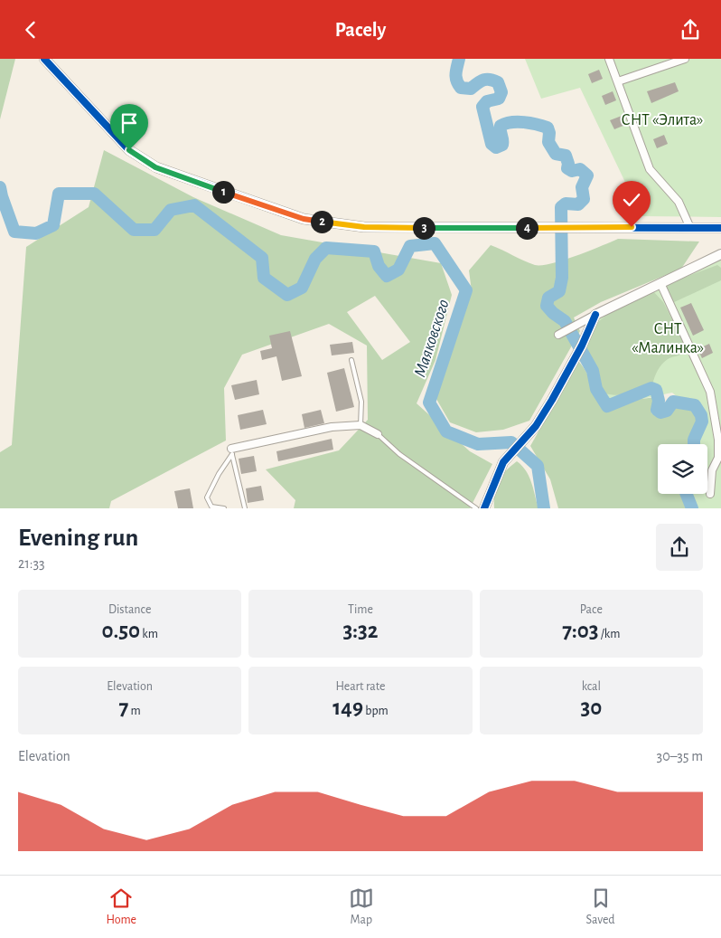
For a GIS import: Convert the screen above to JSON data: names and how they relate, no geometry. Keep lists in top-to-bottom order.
{
  "water": ["Маяковского"],
  "parks": ["СНТ «Элита»", "СНТ «Малинка»"],
  "page": {
    "header": "Pacely",
    "pins": [
      "1",
      "2",
      "3",
      "4"
    ],
    "heading": ["Evening run", "21:33"],
    "stats": [
      ["Distance", "0.50 km"],
      ["Time", "3:32"],
      ["Pace", "7:03 /km"],
      ["Elevation", "7 m"],
      ["Heart rate", "149 bpm"],
      ["kcal", "30"]
    ],
    "chart": ["Elevation", "30–35 m"],
    "tabs": ["Home", "Map", "Saved"]
  }
}
